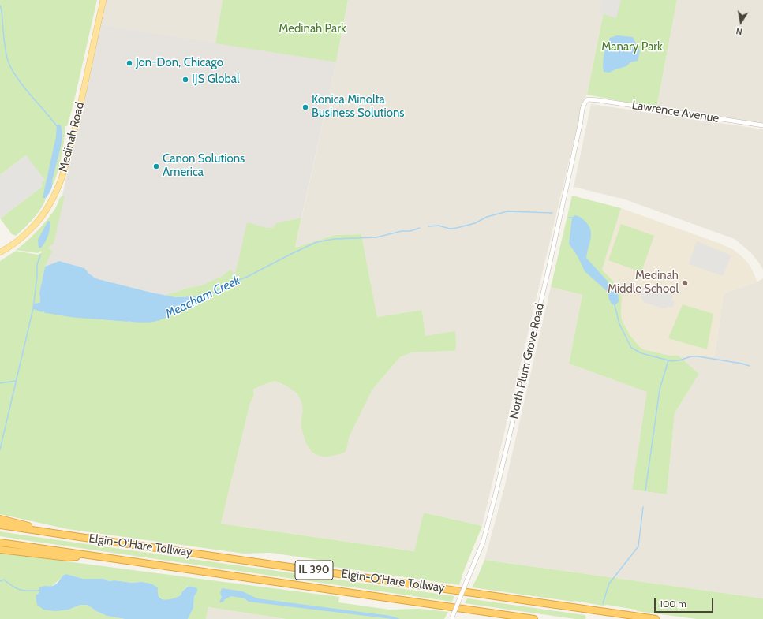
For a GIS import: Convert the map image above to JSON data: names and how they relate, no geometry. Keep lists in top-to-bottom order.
{
  "streets": {
    "highway": ["Elgin-O'Hare Tollway", "IL 390"],
    "main road": ["Medinah Road"],
    "street": ["Lawrence Avenue", "North Plum Grove Road"]
  },
  "crossings": [
    ["Lawrence Avenue", "North Plum Grove Road"]
  ],
  "water": ["Meacham Creek"],
  "parks": ["Medinah Park", "Manary Park"],
  "places": [
    "Jon-Don, Chicago",
    "IJS Global",
    "Konica Minolta Business Solutions",
    "Canon Solutions America",
    "Medinah Middle School"
  ],
  "scale_bar": "100 m",
  "north": "bottom"
}
